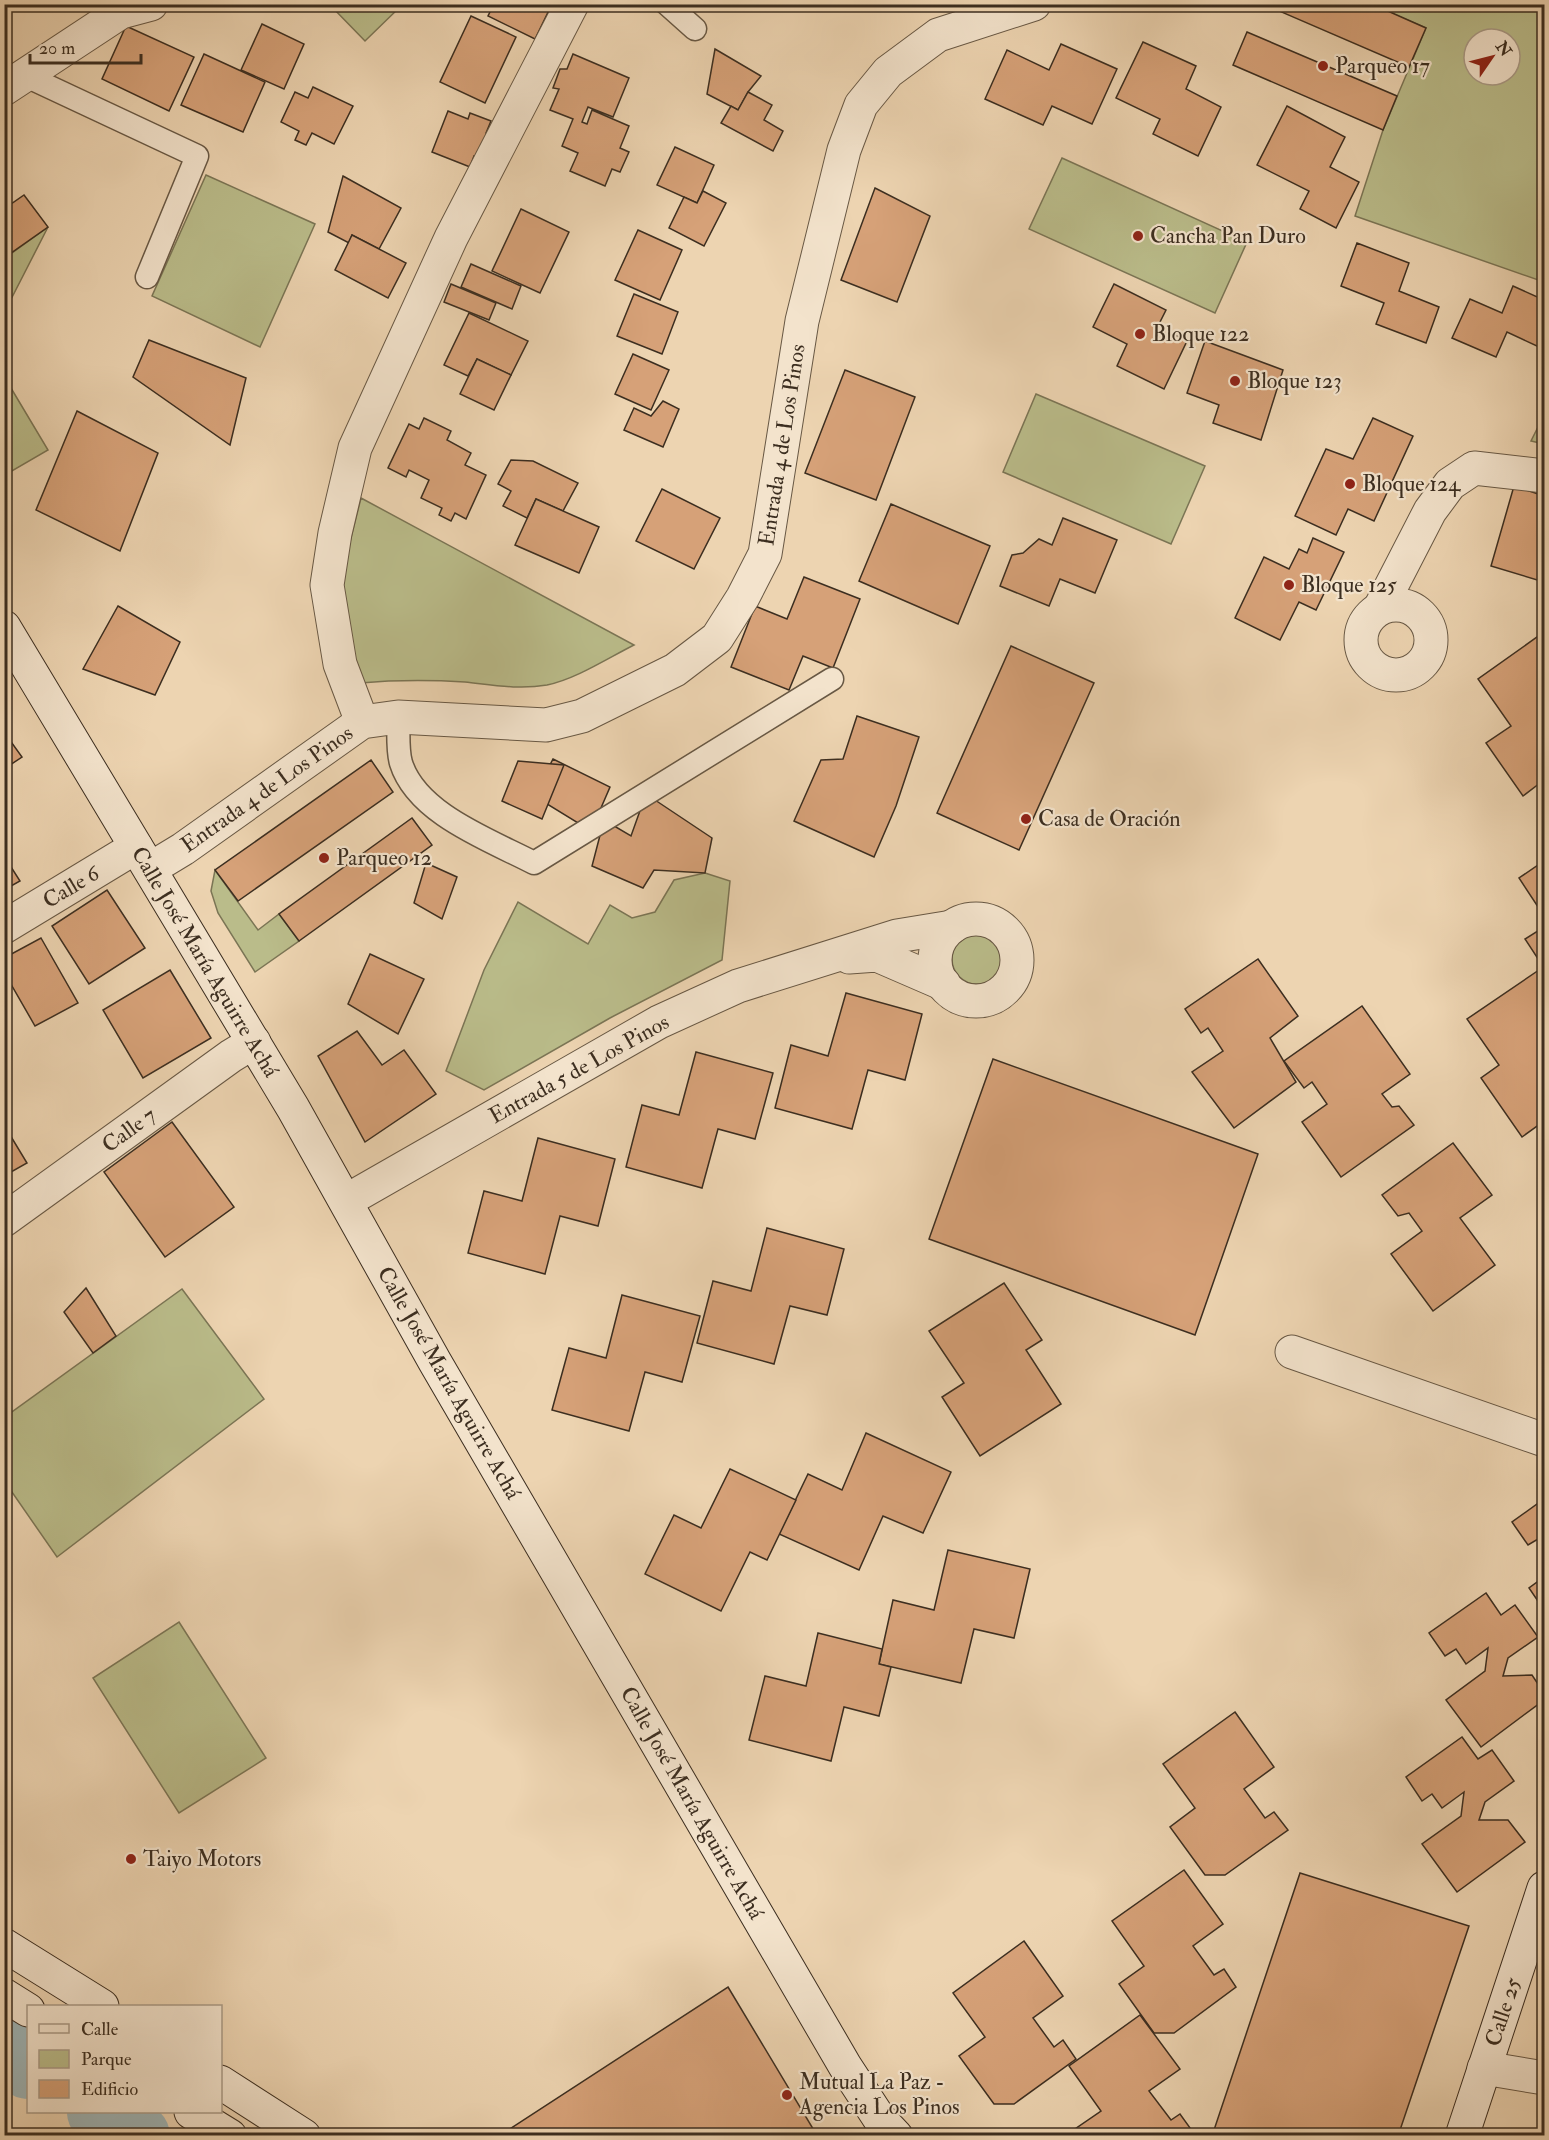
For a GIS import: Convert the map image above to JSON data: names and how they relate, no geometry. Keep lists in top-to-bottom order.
{
  "streets": {
    "street": [
      "Entrada 4 de Los Pinos",
      "Calle 6",
      "Calle José María Aguirre Achá",
      "Entrada 5 de Los Pinos",
      "Calle 7",
      "Calle 25"
    ]
  },
  "crossings": [
    ["Entrada 4 de Los Pinos", "Calle 6"],
    ["Entrada 4 de Los Pinos", "Calle José María Aguirre Achá"],
    ["Calle 6", "Calle José María Aguirre Achá"],
    ["Calle José María Aguirre Achá", "Entrada 5 de Los Pinos"],
    ["Calle José María Aguirre Achá", "Calle 7"]
  ],
  "places": [
    "Parqueo 17",
    "Cancha Pan Duro",
    "Bloque 122",
    "Bloque 123",
    "Bloque 124",
    "Bloque 125",
    "Casa de Oración",
    "Parqueo 12",
    "Taiyo Motors",
    "Mutual La Paz - Agencia Los Pinos"
  ],
  "legend": ["Calle", "Parque", "Edificio"],
  "scale_bar": "20 m",
  "north": "top right"
}
